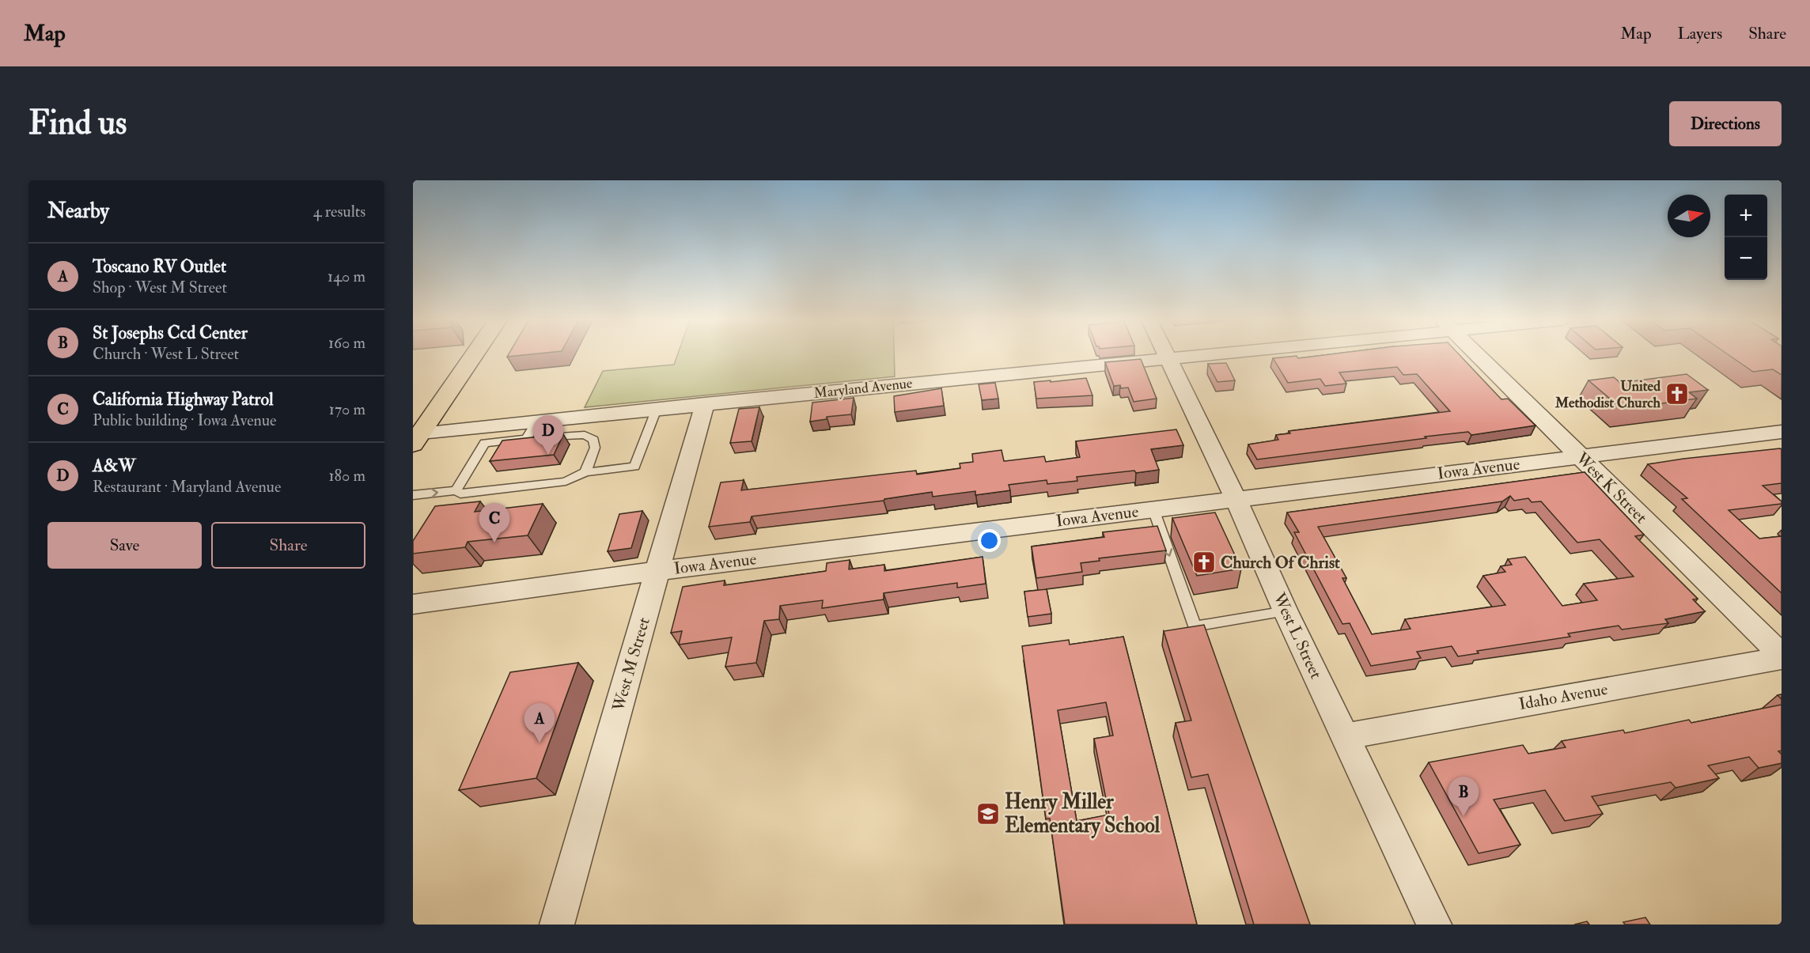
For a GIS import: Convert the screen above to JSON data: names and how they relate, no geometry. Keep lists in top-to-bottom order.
{
  "streets": {
    "street": [
      "Maryland Avenue",
      "Iowa Avenue",
      "West K Street",
      "West L Street",
      "West M Street",
      "Idaho Avenue"
    ]
  },
  "crossings": [
    ["Maryland Avenue", "West L Street"],
    ["Maryland Avenue", "West M Street"],
    ["Iowa Avenue", "West K Street"],
    ["Iowa Avenue", "West L Street"],
    ["Iowa Avenue", "West M Street"],
    ["West K Street", "Idaho Avenue"],
    ["West L Street", "Idaho Avenue"]
  ],
  "places": {
    "church": ["United Methodist Church", "Church Of Christ"],
    "school or university": ["Henry Miller Elementary School"]
  },
  "north": "right",
  "page": {
    "header": "Map",
    "nav": ["Map", "Layers", "Share"],
    "buttons": [
      "Directions",
      ["Save", "Share"]
    ],
    "title": "Find us",
    "heading": ["Nearby", "4 results"],
    "map_buttons": ["+", "−"],
    "list": [
      {
        "mark": "A",
        "name": "Toscano RV Outlet",
        "note": "Shop · West M Street",
        "value": "140 m"
      },
      {
        "mark": "B",
        "name": "St Josephs Ccd Center",
        "note": "Church · West L Street",
        "value": "160 m"
      },
      {
        "mark": "C",
        "name": "California Highway Patrol",
        "note": "Public building · Iowa Avenue",
        "value": "170 m"
      },
      {
        "mark": "D",
        "name": "A&W",
        "note": "Restaurant · Maryland Avenue",
        "value": "180 m"
      }
    ],
    "pins": [
      "D",
      "C",
      "A",
      "B"
    ]
  }
}
